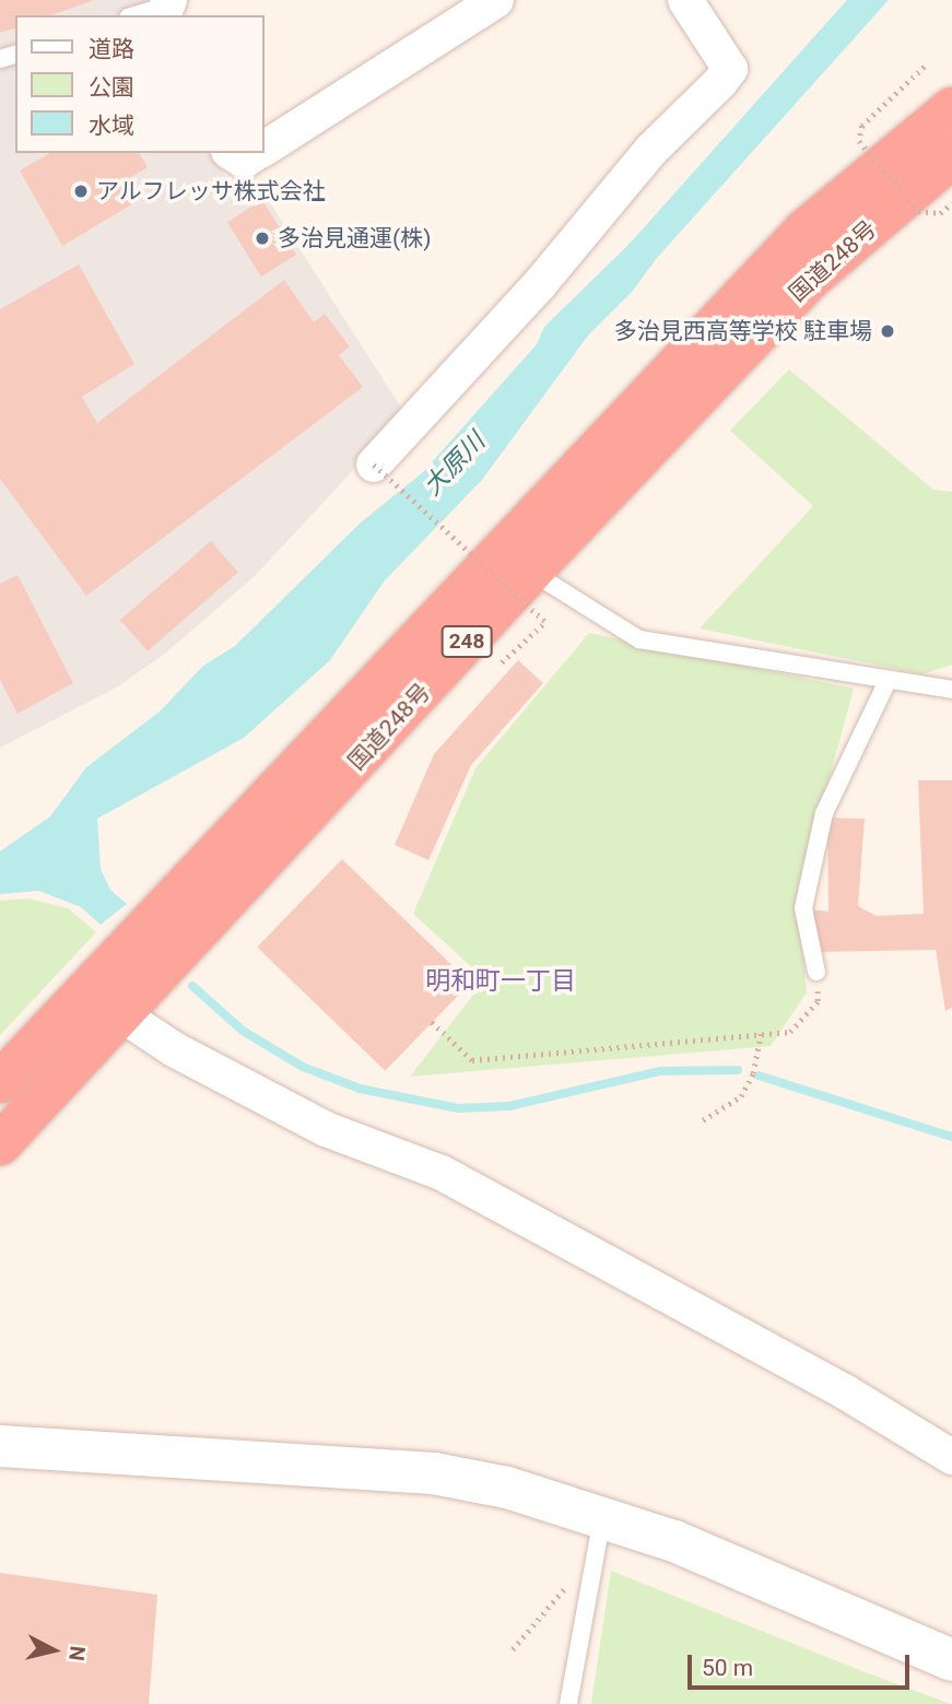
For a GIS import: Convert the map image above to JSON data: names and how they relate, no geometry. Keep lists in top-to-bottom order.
{
  "streets": {
    "highway": ["国道248号", "248"]
  },
  "districts": ["明和町一丁目"],
  "water": ["大原川"],
  "places": ["アルフレッサ株式会社", "多治見通運(株)", "多治見西高等学校 駐車場"],
  "legend": ["道路", "公園", "水域"],
  "scale_bar": "50 m",
  "north": "right"
}
